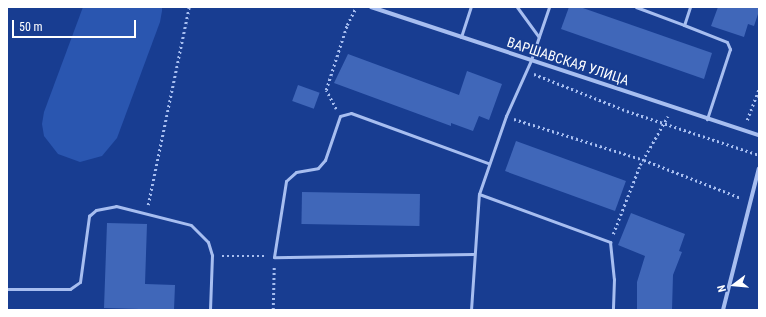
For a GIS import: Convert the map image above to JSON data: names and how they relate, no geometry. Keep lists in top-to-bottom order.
{
  "streets": {
    "street": ["ВАРШАВСКАЯ УЛИЦА"]
  },
  "scale_bar": "50 m",
  "north": "left"
}
